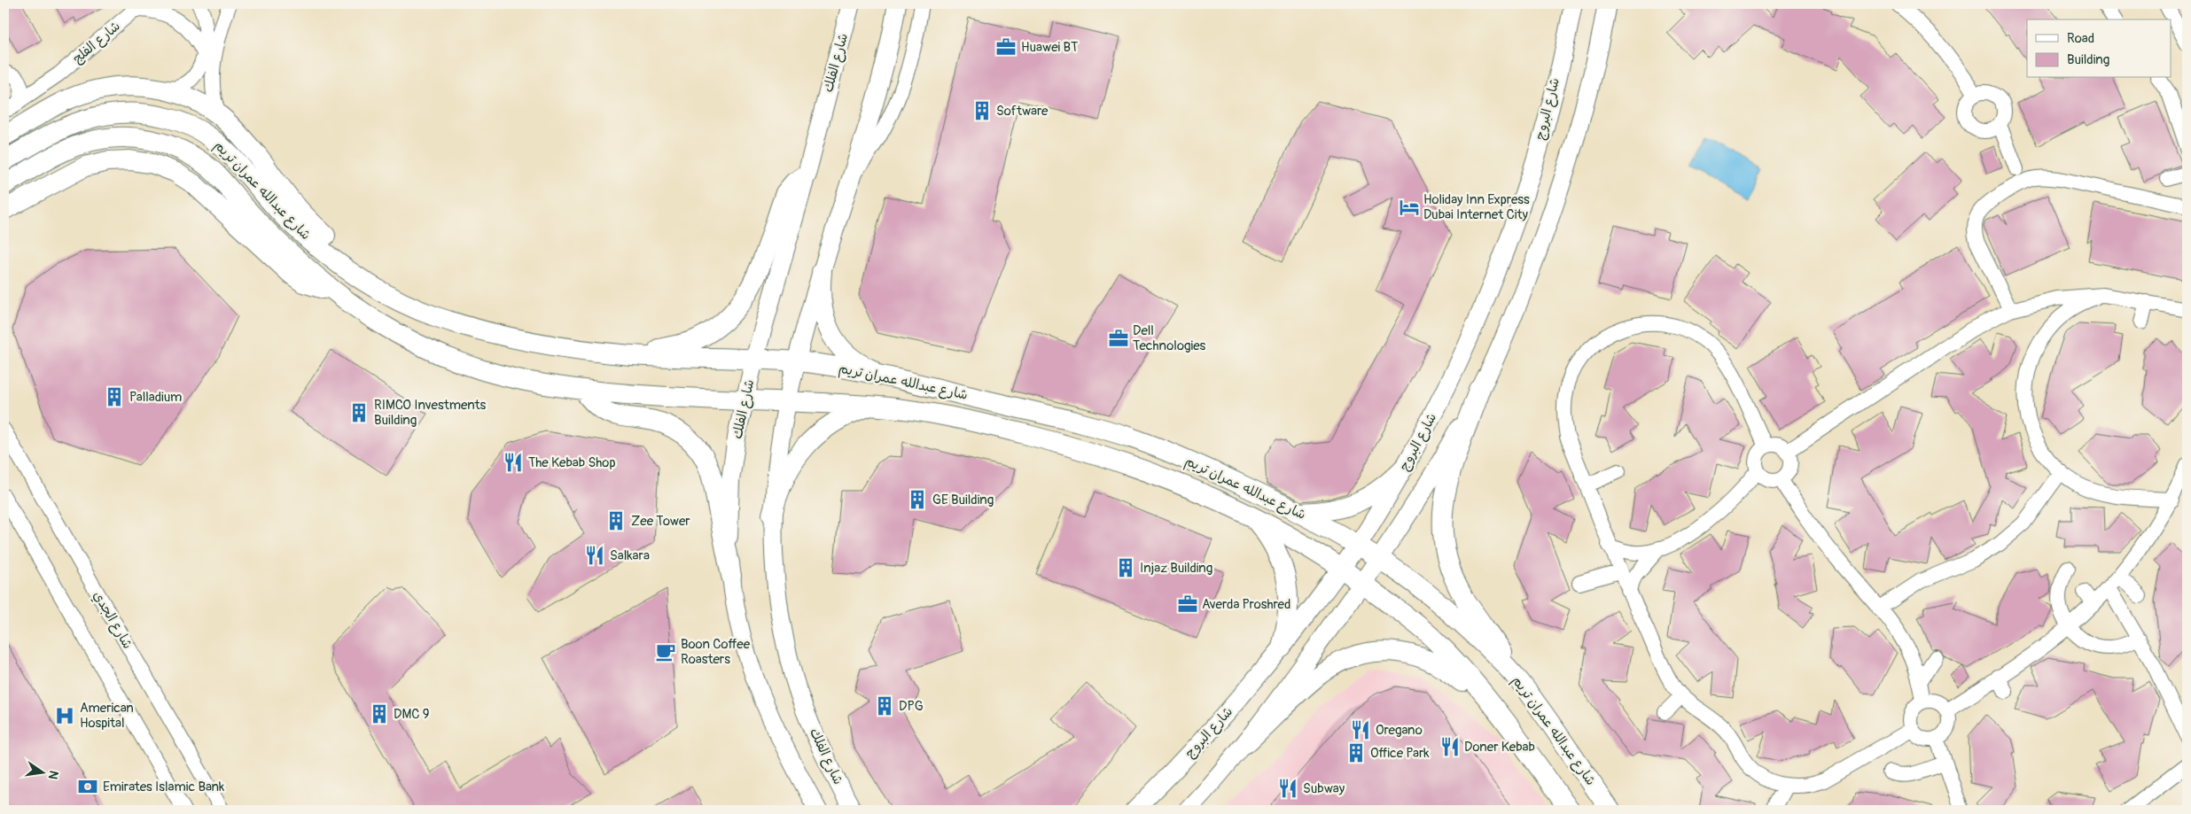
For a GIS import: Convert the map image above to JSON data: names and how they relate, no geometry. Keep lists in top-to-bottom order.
{
  "streets": {
    "main road": ["شارع عبدالله عمران تريم"],
    "street": [
      "شارع الفلج",
      "شارع الفلك",
      "شارع البروج",
      "شارع الجدي"
    ]
  },
  "crossings": [
    ["شارع الفلك", "شارع عبدالله عمران تريم"],
    ["شارع البروج", "شارع عبدالله عمران تريم"]
  ],
  "places": {
    "office": ["Huawei BT", "Dell Technologies", "Averda Proshred"],
    "building": [
      "Software",
      "Palladium",
      "RIMCO Investments Building",
      "GE Building",
      "Zee Tower",
      "Injaz Building",
      "DPG",
      "DMC 9",
      "Office Park"
    ],
    "hotel": ["Holiday Inn Express Dubai Internet City"],
    "restaurant": [
      "The Kebab Shop",
      "Salkara",
      "Oregano",
      "Doner Kebab",
      "Subway"
    ],
    "cafe": ["Boon Coffee Roasters"],
    "hospital": ["American Hospital"],
    "bank": ["Emirates Islamic Bank"]
  },
  "legend": ["Road", "Building"],
  "north": "right"
}
